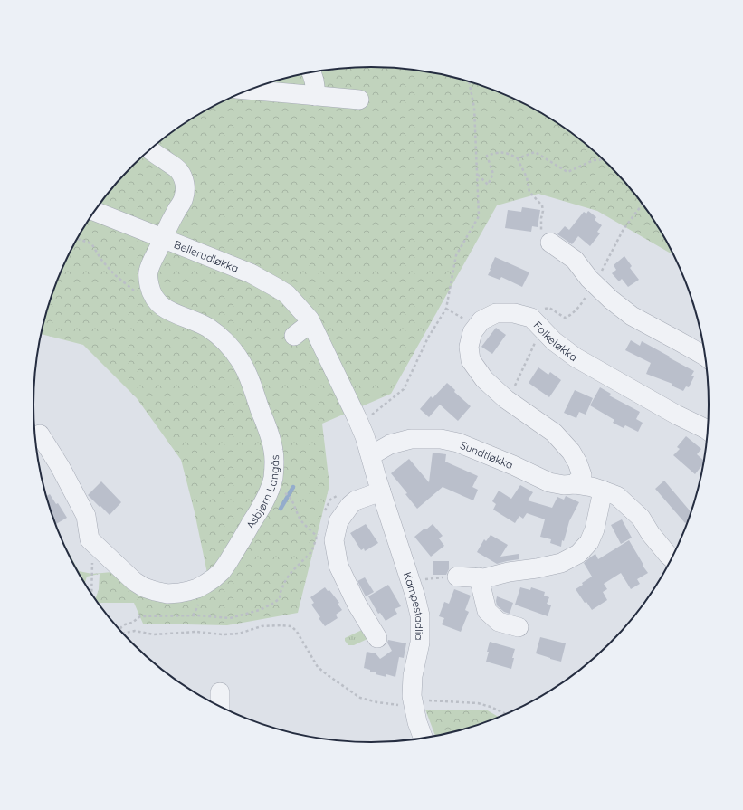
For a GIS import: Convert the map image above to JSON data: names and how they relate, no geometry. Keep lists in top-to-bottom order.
{
  "streets": {
    "street": [
      "Bellerudløkka",
      "Folkeløkka",
      "Sundtløkka",
      "Asbjørn Langås",
      "Kampestadlia"
    ]
  },
  "crossings": [
    ["Bellerudløkka", "Asbjørn Langås"],
    ["Bellerudløkka", "Kampestadlia"],
    ["Folkeløkka", "Sundtløkka"],
    ["Sundtløkka", "Kampestadlia"]
  ]
}
